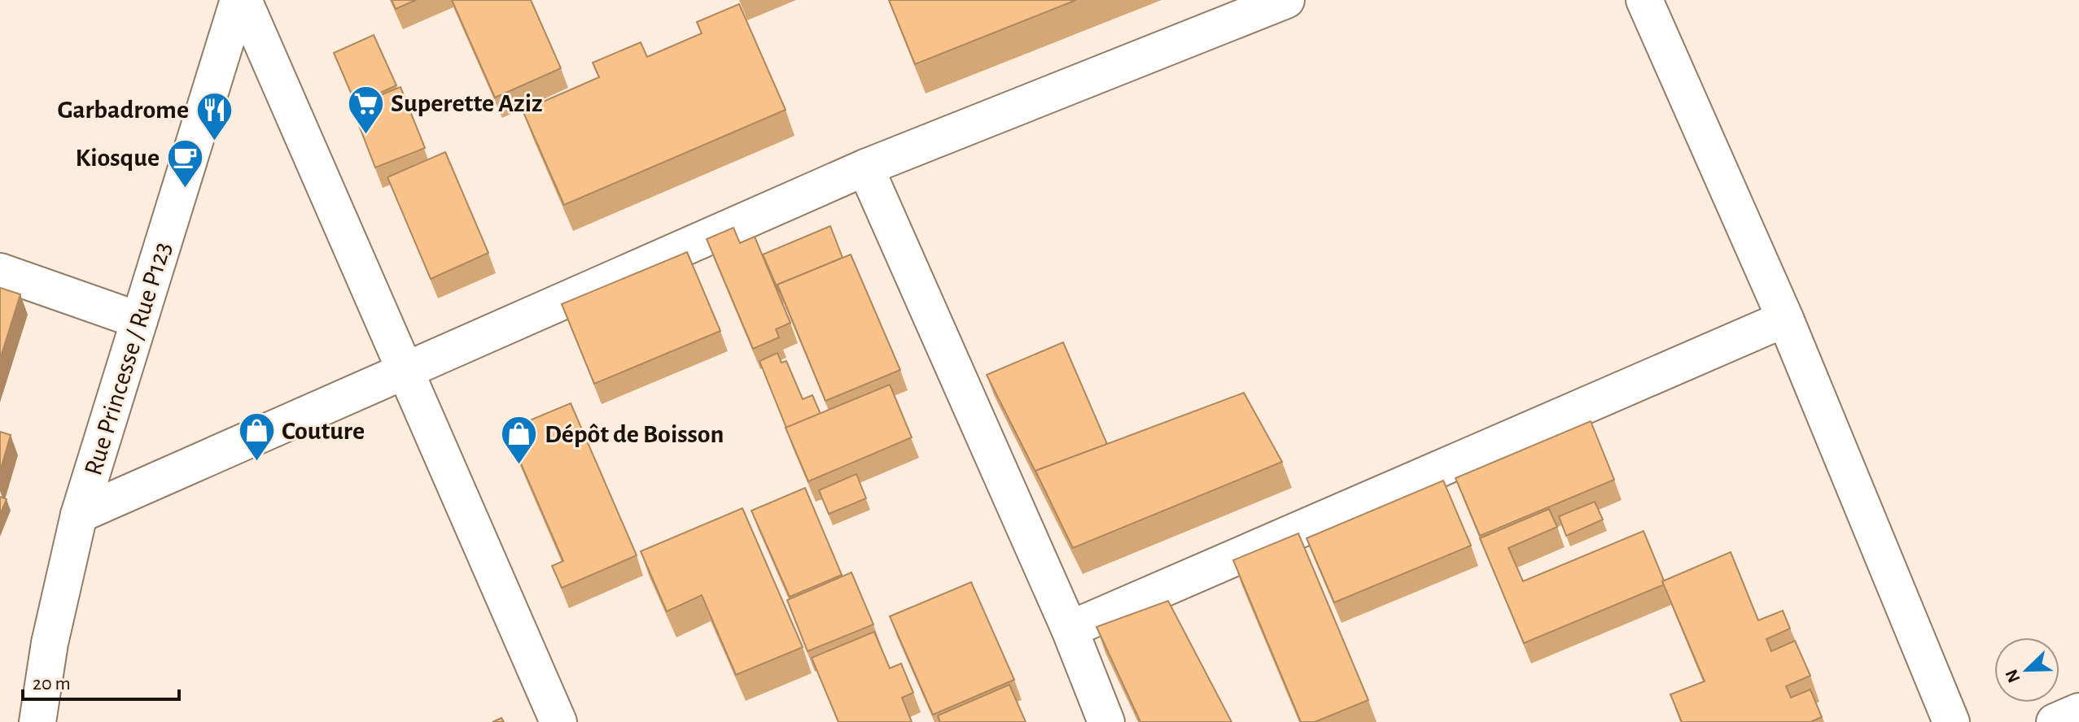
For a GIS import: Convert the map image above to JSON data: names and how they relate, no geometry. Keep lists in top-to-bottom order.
{
  "streets": {
    "street": ["Rue Princesse / Rue P123"]
  },
  "places": {
    "supermarket": ["Superette Aziz"],
    "restaurant": ["Garbadrome"],
    "cafe": ["Kiosque"],
    "shop": ["Couture", "Dépôt de Boisson"]
  },
  "scale_bar": "20 m",
  "north": "bottom left"
}
